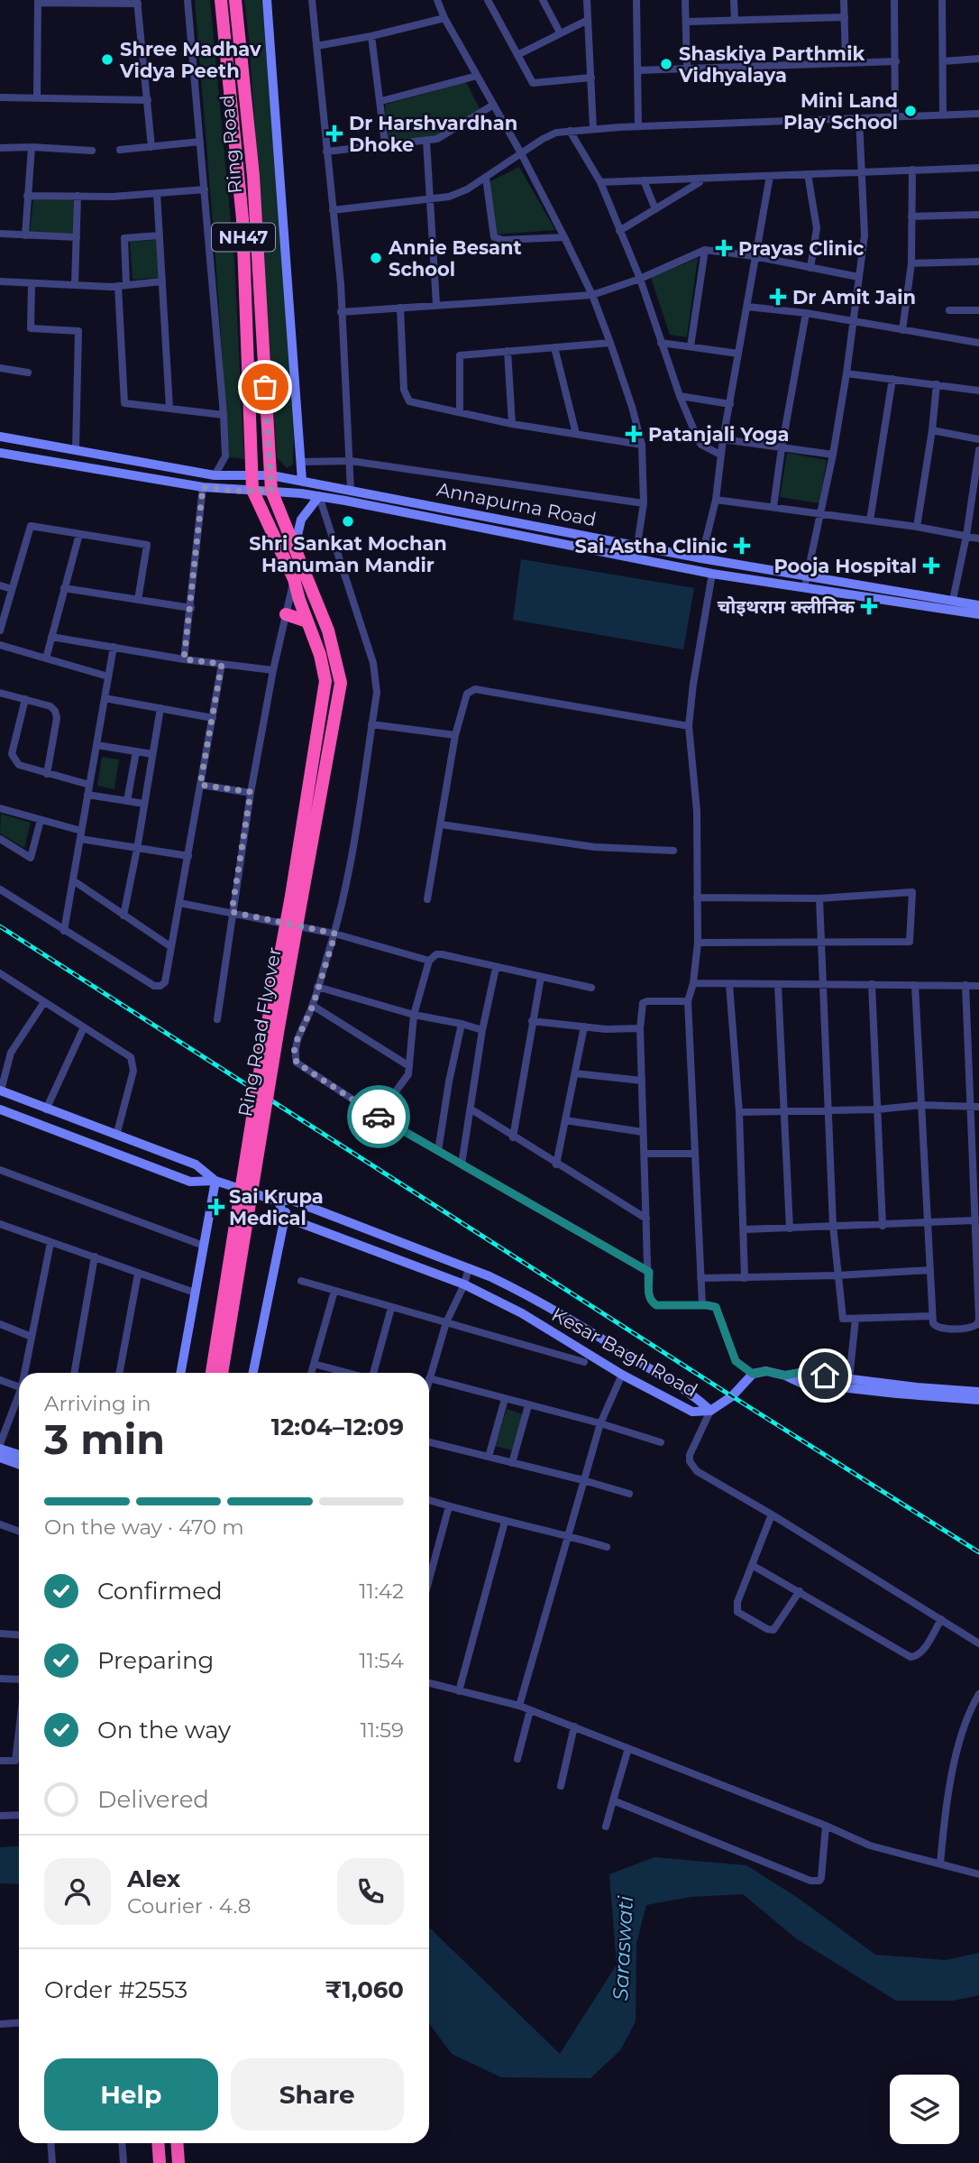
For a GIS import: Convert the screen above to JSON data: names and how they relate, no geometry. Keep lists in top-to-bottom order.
{
  "streets": {
    "highway": ["Ring Road", "NH47", "Ring Road Flyover"],
    "main road": ["Annapurna Road", "Kesar Bagh Road"]
  },
  "crossings": [
    ["Ring Road", "Annapurna Road"]
  ],
  "water": ["Saraswati"],
  "places": {
    "other": [
      "Shree Madhav Vidya Peeth",
      "Shaskiya Parthmik Vidhyalaya",
      "Mini Land Play School",
      "Annie Besant School",
      "Shri Sankat Mochan Hanuman Mandir"
    ],
    "health": [
      "Dr Harshvardhan Dhoke",
      "Prayas Clinic",
      "Dr Amit Jain",
      "Patanjali Yoga",
      "Sai Astha Clinic",
      "Pooja Hospital",
      "चोइथराम क्लीनिक",
      "Sai Krupa Medical"
    ]
  },
  "page": {
    "heading": ["3 min", "Arriving in", "12:04–12:09"],
    "panel": [
      "Alex",
      "Courier · 4.8",
      "Order #2553",
      "₹1,060"
    ],
    "bar": "On the way · 470 m",
    "list": [
      ["Confirmed", "11:42"],
      ["Preparing", "11:54"],
      ["On the way", "11:59"],
      "Delivered"
    ],
    "buttons": ["Help", "Share"]
  }
}
